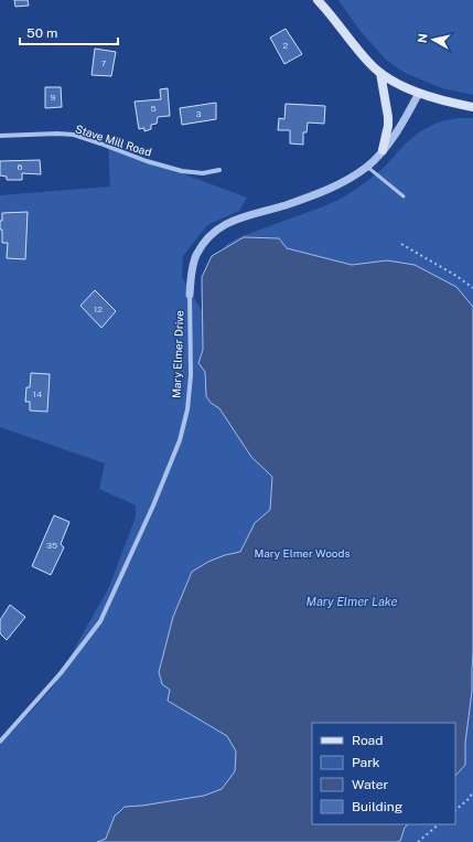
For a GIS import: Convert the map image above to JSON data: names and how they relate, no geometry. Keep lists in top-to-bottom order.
{
  "streets": {
    "street": ["Stave Mill Road", "Mary Elmer Drive"]
  },
  "water": ["Mary Elmer Lake"],
  "parks": ["Mary Elmer Woods"],
  "house_numbers": [
    "2",
    "7",
    "9",
    "5",
    "3",
    "6",
    "12",
    "14",
    "35"
  ],
  "legend": [
    "Road",
    "Park",
    "Water",
    "Building"
  ],
  "scale_bar": "50 m",
  "north": "left"
}
